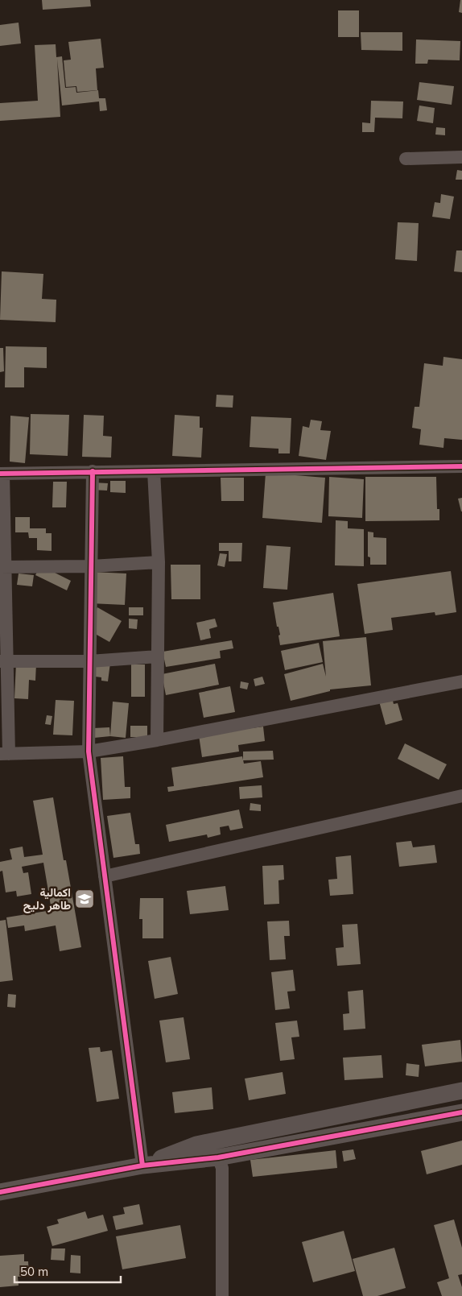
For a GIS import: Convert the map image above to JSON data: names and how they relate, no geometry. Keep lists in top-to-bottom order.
{
  "places": {
    "school or university": ["اكمالية طاهر دليح"]
  },
  "scale_bar": "50 m"
}
